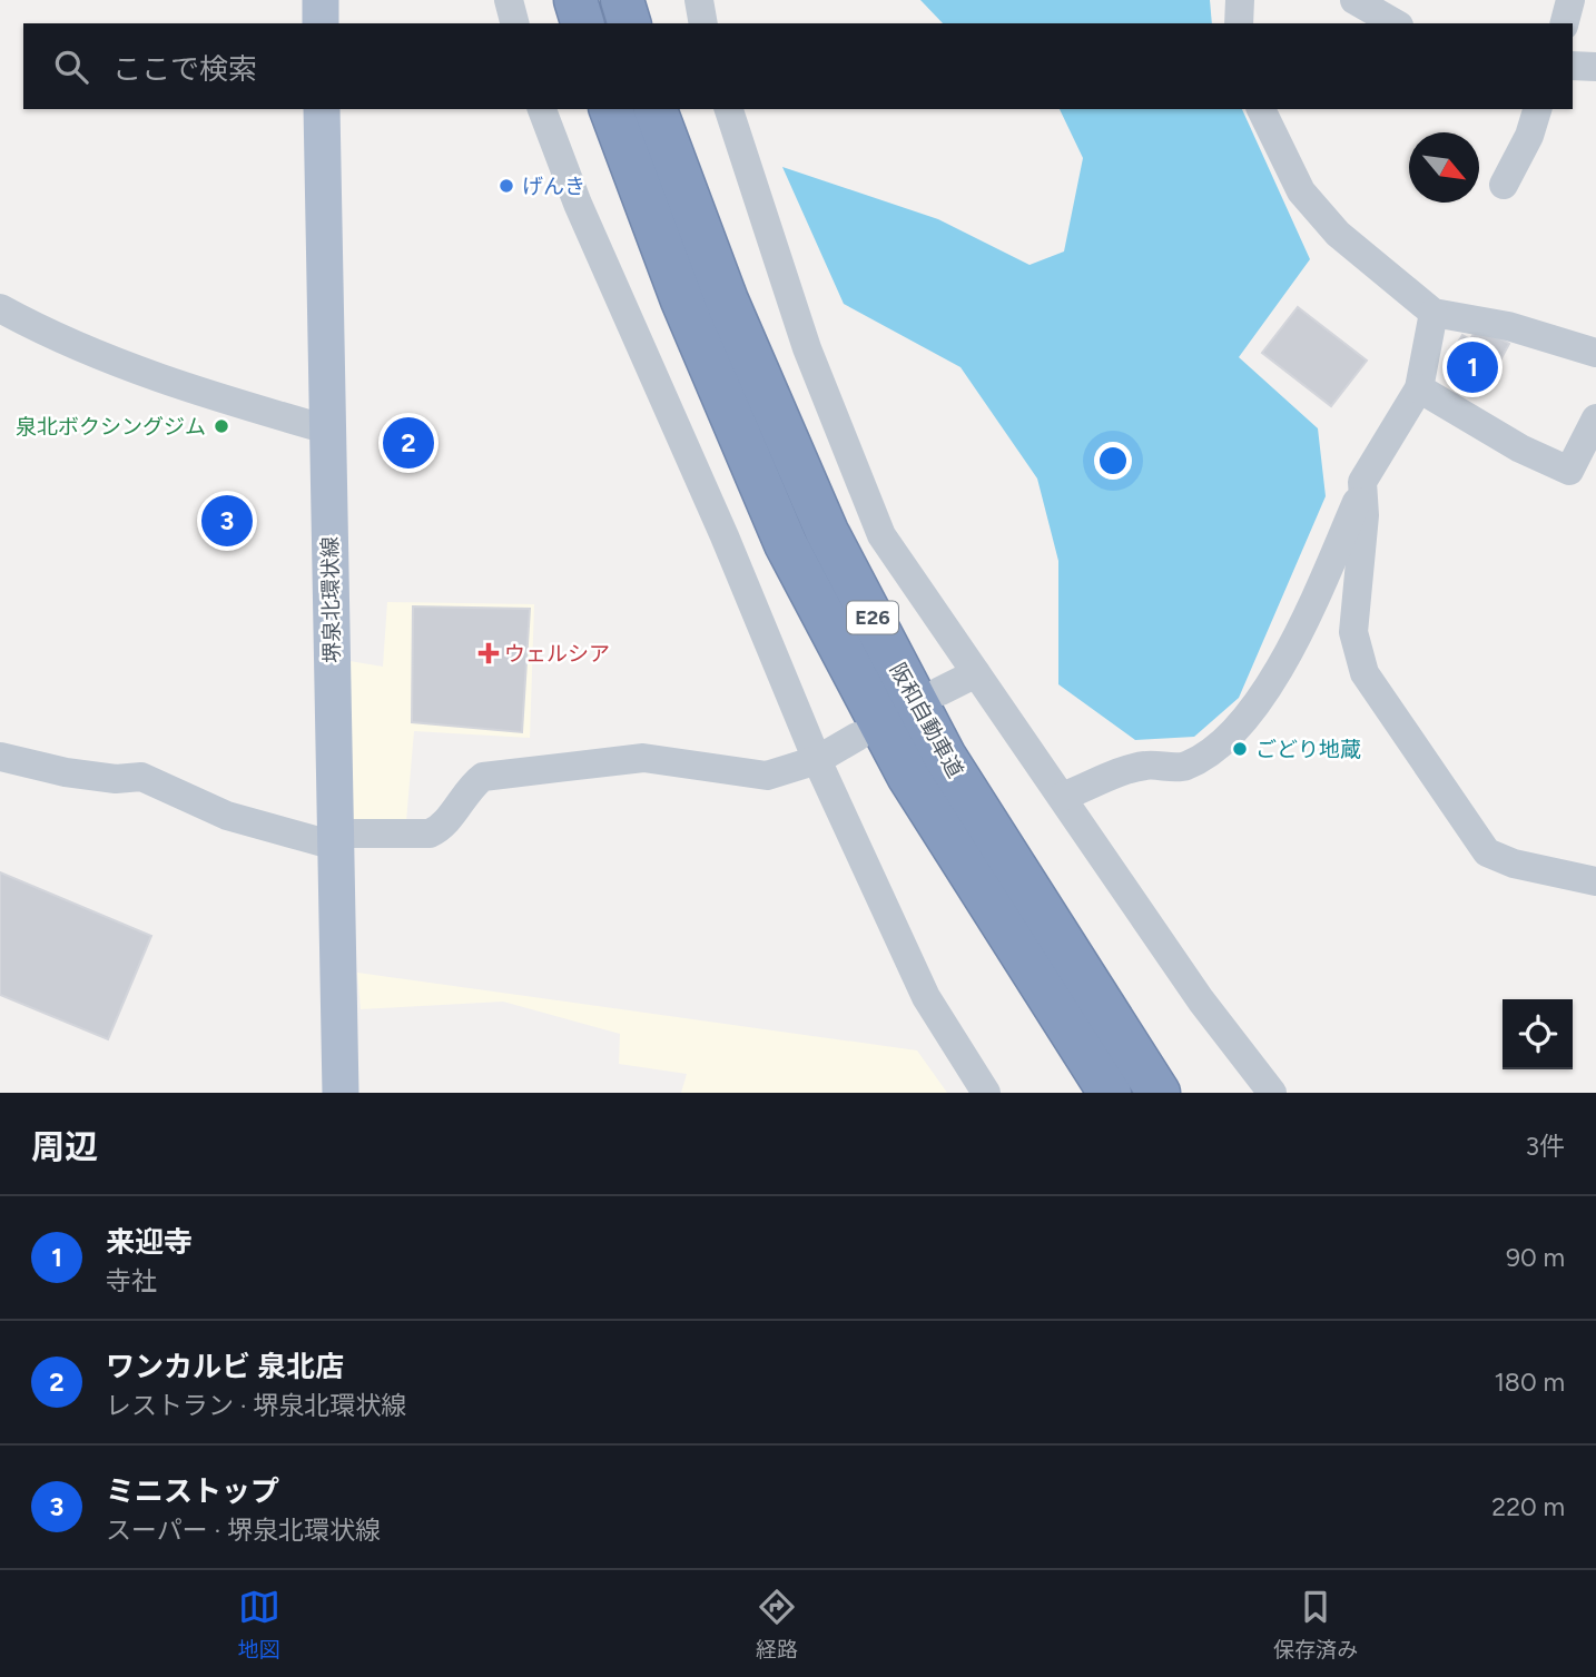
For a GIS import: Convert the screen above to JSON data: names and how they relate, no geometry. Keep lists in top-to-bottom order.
{
  "streets": {
    "highway": ["E26", "阪和自動車道"],
    "main road": ["堺泉北環状線"]
  },
  "places": {
    "other": ["げんき", "泉北ボクシングジム", "ごどり地蔵"],
    "health": ["ウェルシア"]
  },
  "north": "bottom right",
  "page": {
    "search": "ここで検索",
    "pins": ["1", "2", "3"],
    "heading": ["周辺", "3件"],
    "list": [
      {
        "mark": "1",
        "name": "来迎寺",
        "note": "寺社",
        "value": "90 m"
      },
      {
        "mark": "2",
        "name": "ワンカルビ 泉北店",
        "note": "レストラン · 堺泉北環状線",
        "value": "180 m"
      },
      {
        "mark": "3",
        "name": "ミニストップ",
        "note": "スーパー · 堺泉北環状線",
        "value": "220 m"
      }
    ],
    "nav": ["地図", "経路", "保存済み"]
  }
}
